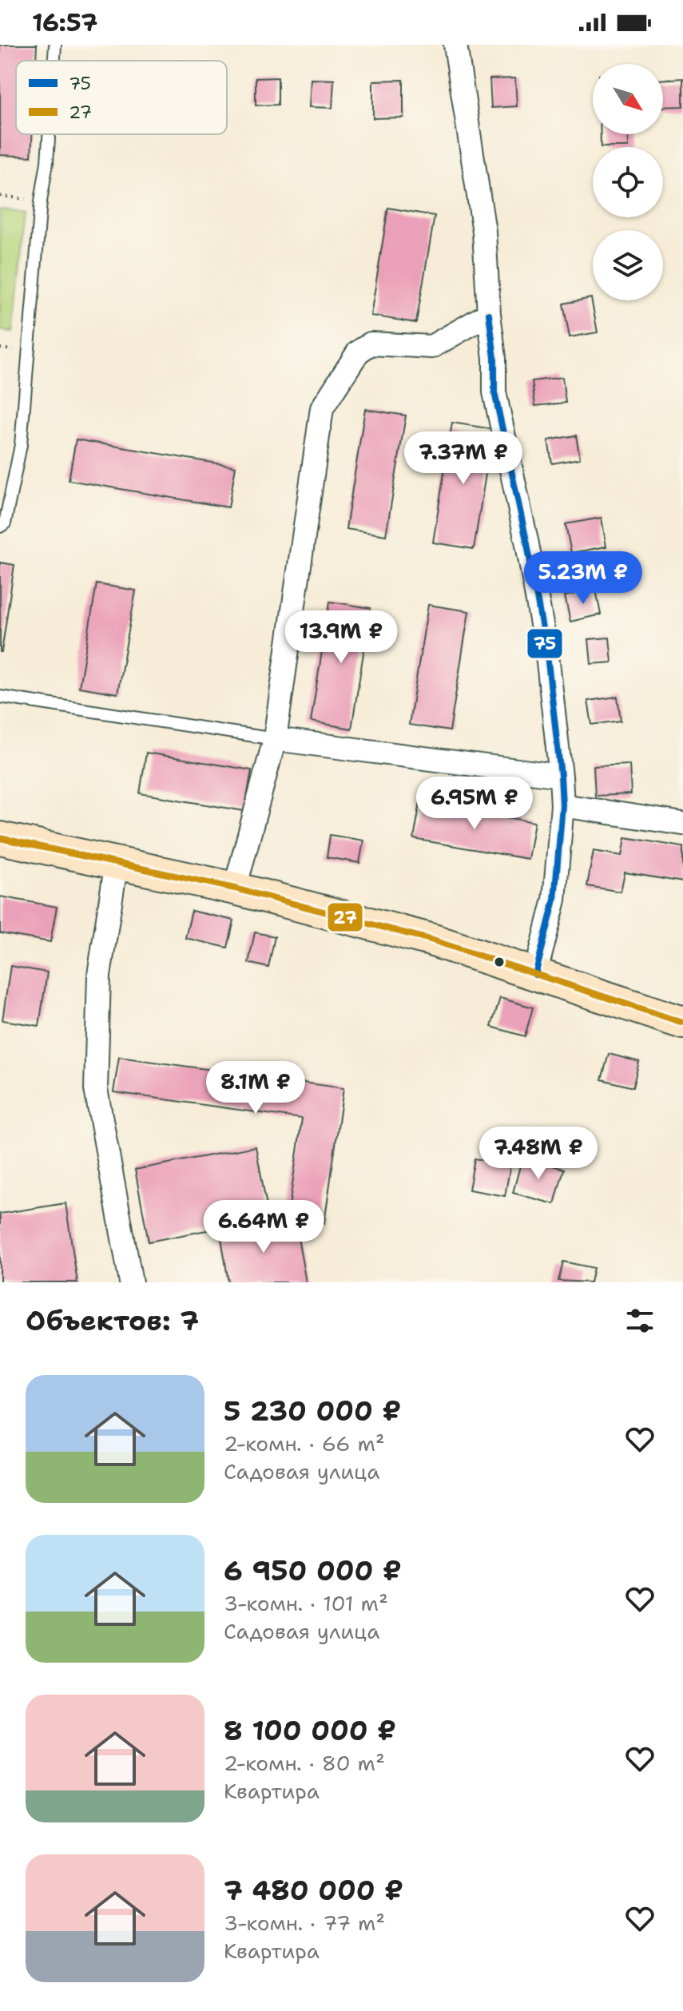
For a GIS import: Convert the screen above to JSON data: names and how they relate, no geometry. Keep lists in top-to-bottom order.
{
  "lines": ["transit line 75", "transit line 27"],
  "legend": ["75", "27"],
  "north": "bottom right",
  "page": {
    "status": "16:57",
    "price": [
      "7.37M ₽",
      "5.23M ₽",
      "13.9M ₽",
      "6.95M ₽",
      "8.1M ₽",
      "7.48M ₽",
      "6.64M ₽"
    ],
    "heading": "Объектов: 7",
    "list": [
      {
        "name": "5 230 000 ₽",
        "note": "2-комн. · 66 m² · Садовая улица"
      },
      {
        "name": "6 950 000 ₽",
        "note": "3-комн. · 101 m² · Садовая улица"
      },
      {
        "name": "8 100 000 ₽",
        "note": "2-комн. · 80 m² · Квартира"
      },
      {
        "name": "7 480 000 ₽",
        "note": "3-комн. · 77 m² · Квартира"
      }
    ]
  }
}
